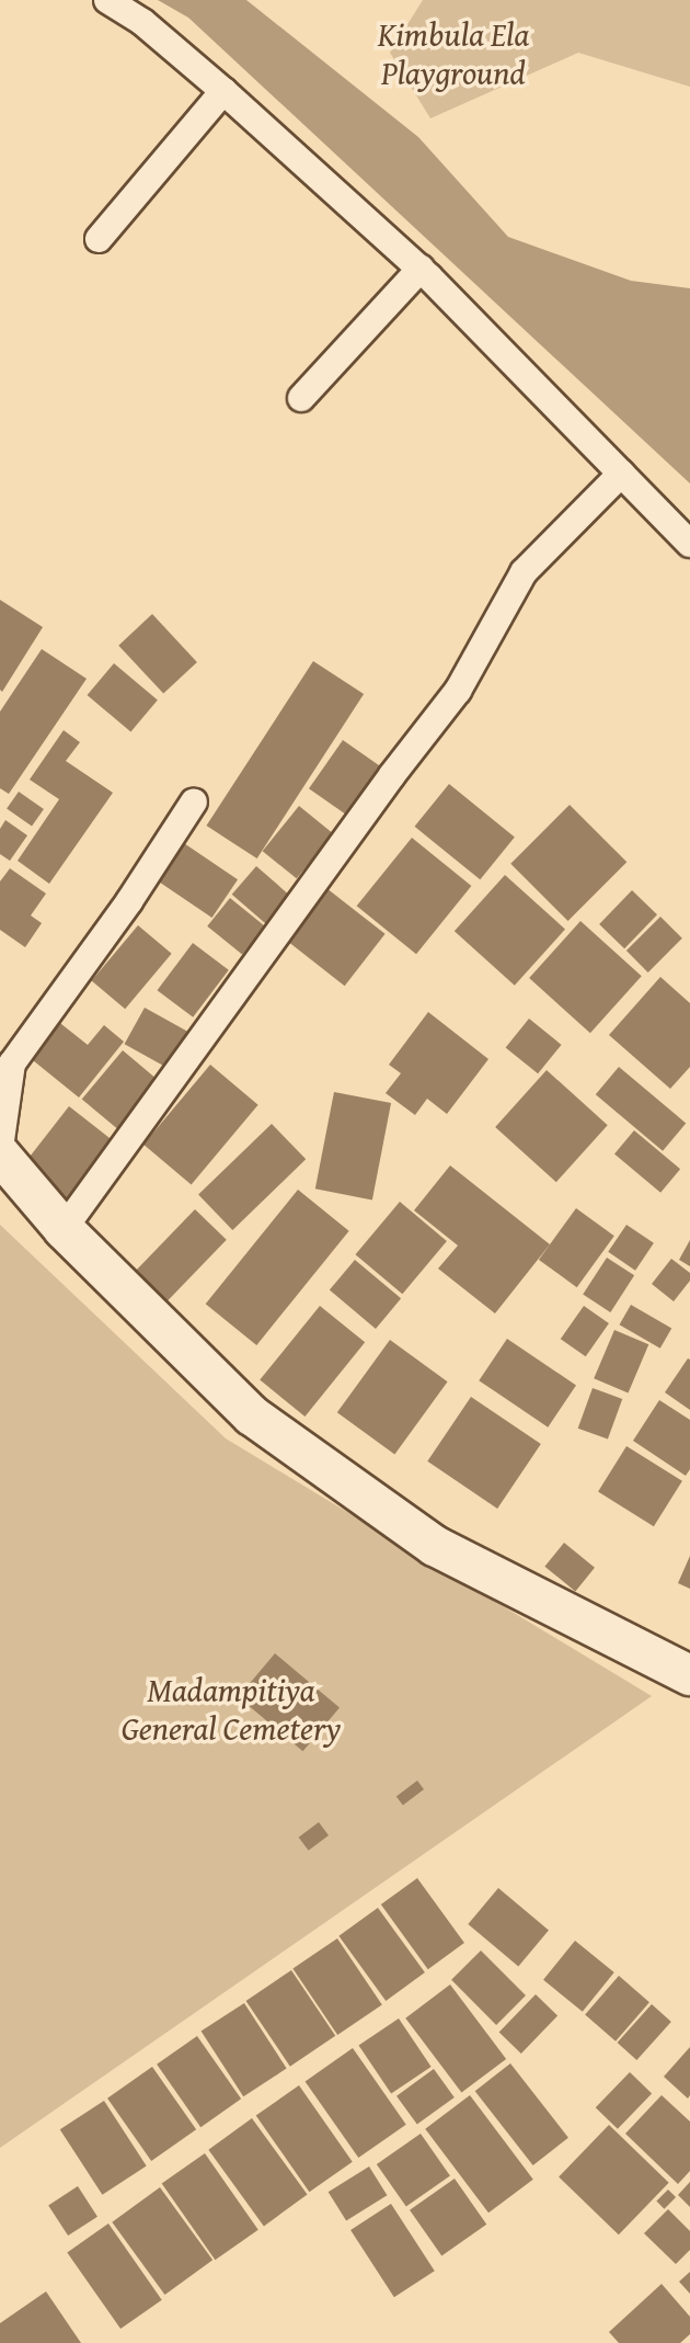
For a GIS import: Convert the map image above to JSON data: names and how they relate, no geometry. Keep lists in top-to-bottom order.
{
  "parks": ["Kimbula Ela Playground", "Madampitiya General Cemetery"]
}
